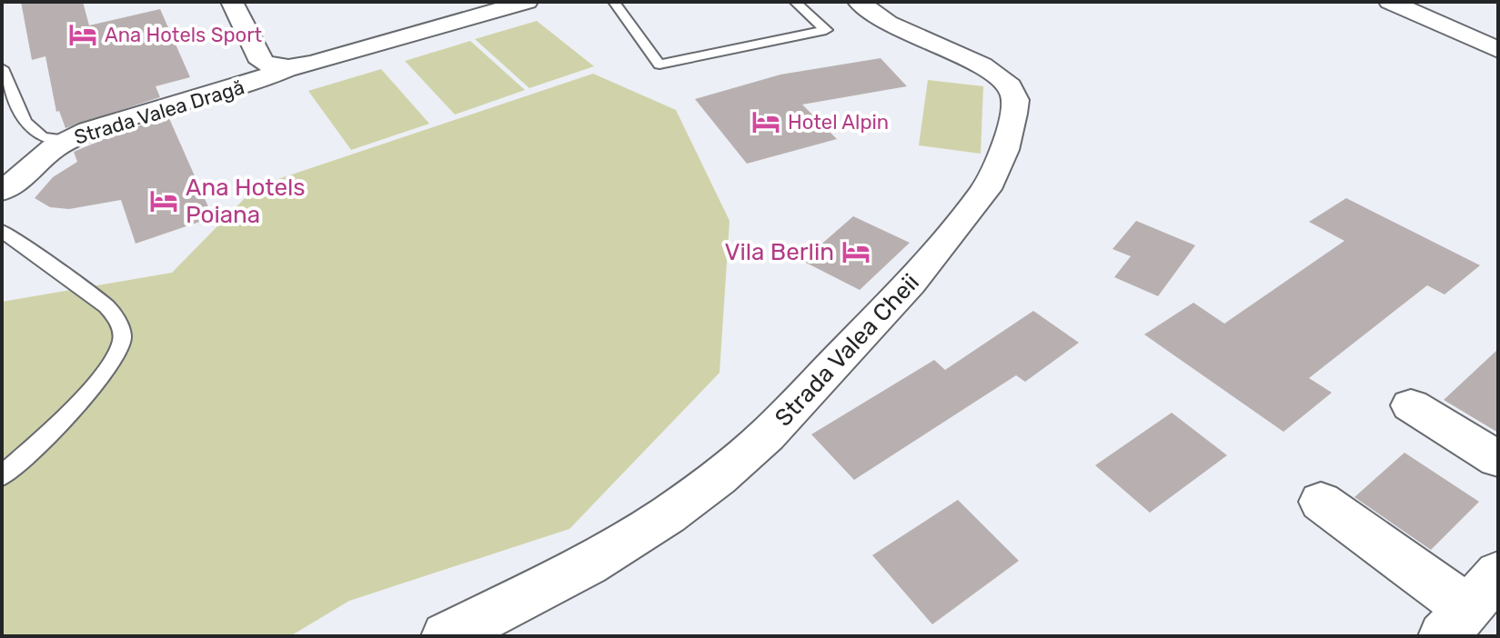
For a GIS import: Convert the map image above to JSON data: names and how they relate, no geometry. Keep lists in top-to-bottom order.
{
  "streets": {
    "street": ["Strada Valea Dragă", "Strada Valea Cheii"]
  },
  "places": {
    "hotel": [
      "Ana Hotels Sport",
      "Hotel Alpin",
      "Ana Hotels Poiana",
      "Vila Berlin"
    ]
  }
}
